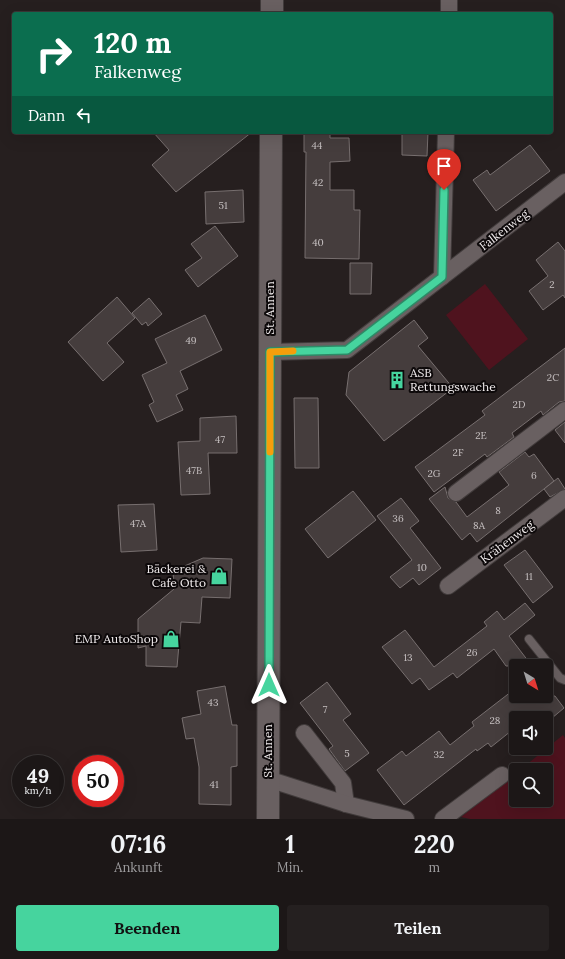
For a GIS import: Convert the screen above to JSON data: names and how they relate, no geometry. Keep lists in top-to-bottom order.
{
  "streets": {
    "main road": ["St. Annen"],
    "street": ["Falkenweg", "Krähenweg"]
  },
  "crossings": [
    ["Falkenweg", "St. Annen"]
  ],
  "places": {
    "building": ["ASB Rettungswache"],
    "shop": ["Bäckerei & Cafe Otto", "EMP AutoShop"]
  },
  "house_numbers": [
    "44",
    "42",
    "51",
    "40",
    "2",
    "49",
    "2C",
    "2D",
    "2E",
    "47",
    "2F",
    "47B",
    "2G",
    "6",
    "8",
    "36",
    "47A",
    "8A",
    "10",
    "11",
    "26",
    "13",
    "43",
    "7",
    "28",
    "5",
    "32",
    "41"
  ],
  "north": "bottom right",
  "page": {
    "turn": ["120 m", "Falkenweg"],
    "then": "Dann",
    "speed": "49 km/h",
    "limit": "50",
    "eta": [
      "07:16",
      "Ankunft",
      "1",
      "Min.",
      "220",
      "m"
    ],
    "buttons": ["Beenden", "Teilen"]
  }
}
